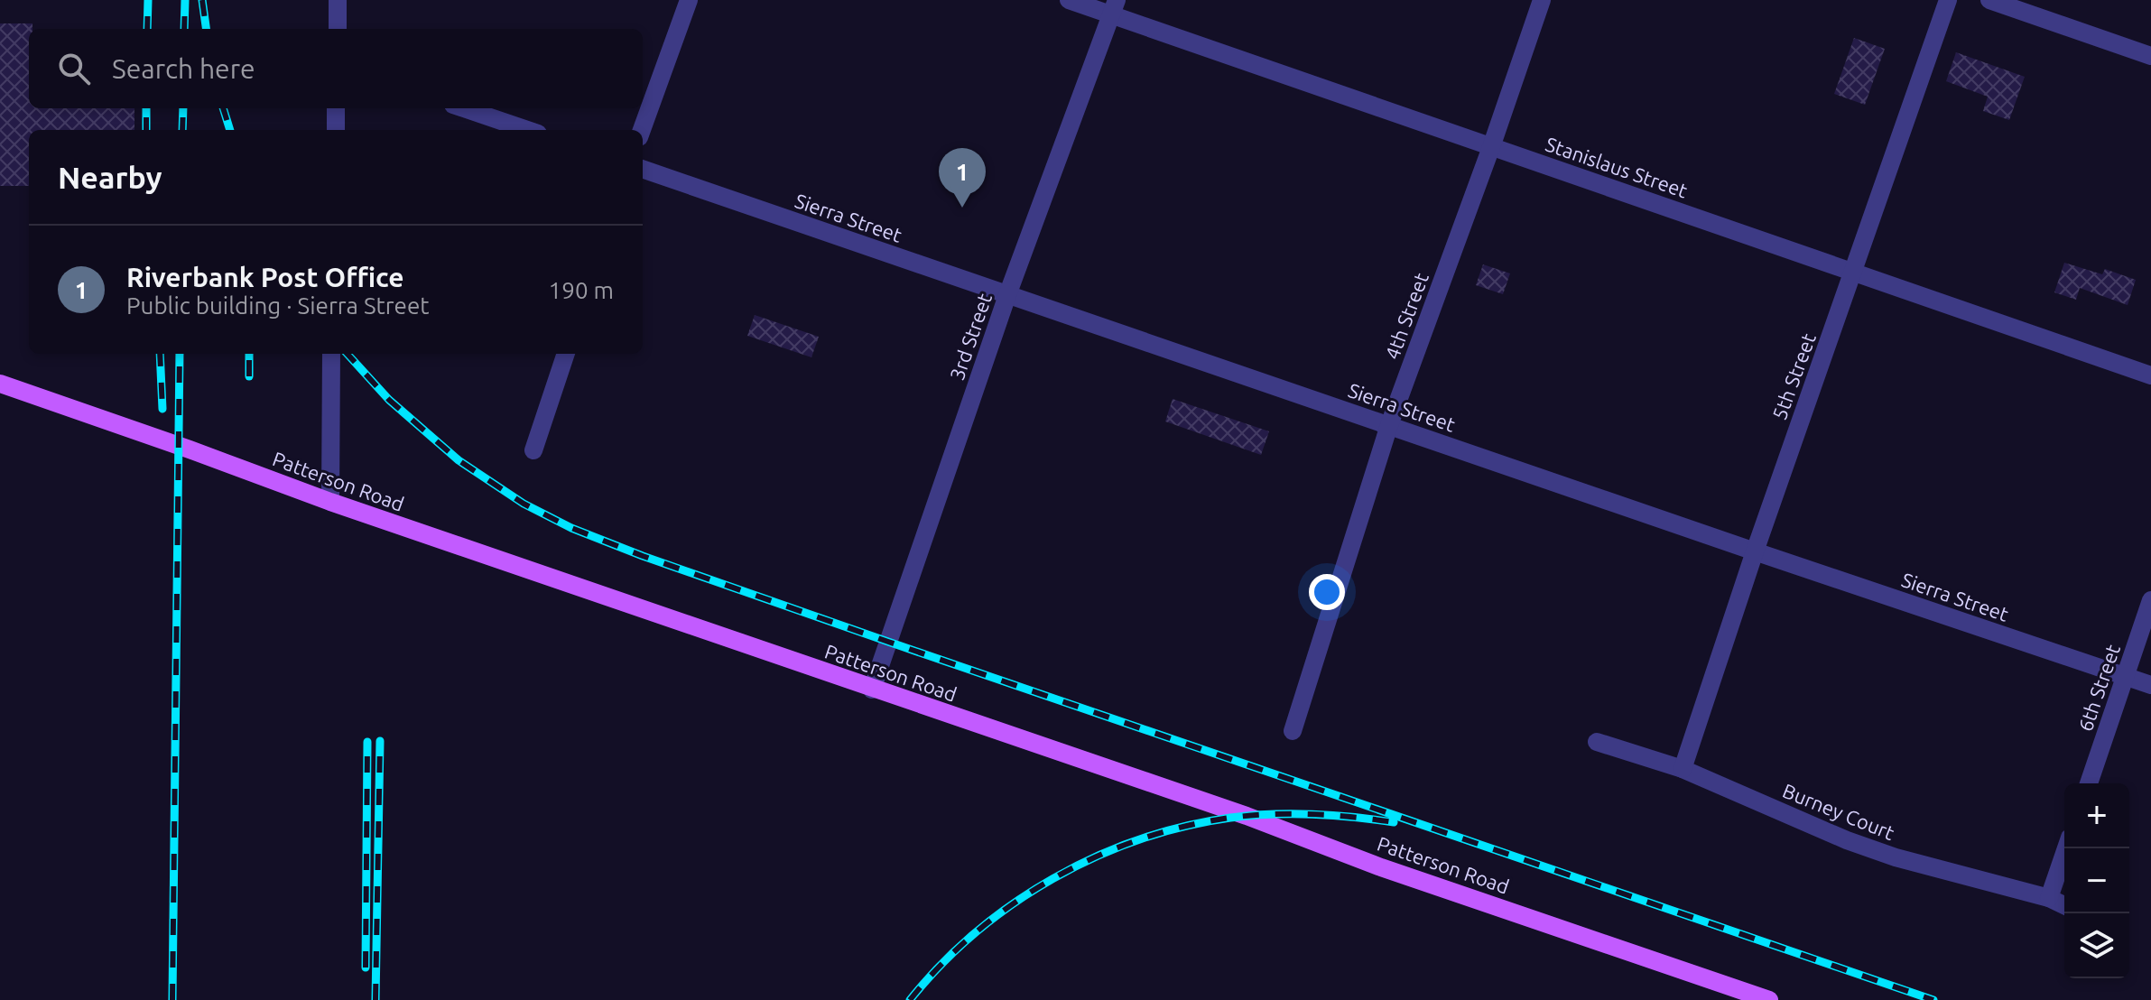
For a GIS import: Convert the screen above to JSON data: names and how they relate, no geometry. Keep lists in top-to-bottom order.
{
  "streets": {
    "main road": ["Patterson Road"],
    "street": [
      "Stanislaus Street",
      "Sierra Street",
      "4th Street",
      "3rd Street",
      "5th Street",
      "6th Street",
      "Burney Court"
    ]
  },
  "crossings": [
    ["Stanislaus Street", "4th Street"],
    ["Stanislaus Street", "3rd Street"],
    ["Stanislaus Street", "5th Street"],
    ["Sierra Street", "4th Street"],
    ["Sierra Street", "3rd Street"],
    ["Sierra Street", "5th Street"],
    ["Sierra Street", "6th Street"],
    ["3rd Street", "Patterson Road"],
    ["5th Street", "Burney Court"]
  ],
  "page": {
    "search": "Search here",
    "heading": "Nearby",
    "pins": "1",
    "list": [
      {
        "mark": "1",
        "name": "Riverbank Post Office",
        "note": "Public building · Sierra Street",
        "value": "190 m"
      }
    ],
    "map_buttons": ["+", "−"]
  }
}
